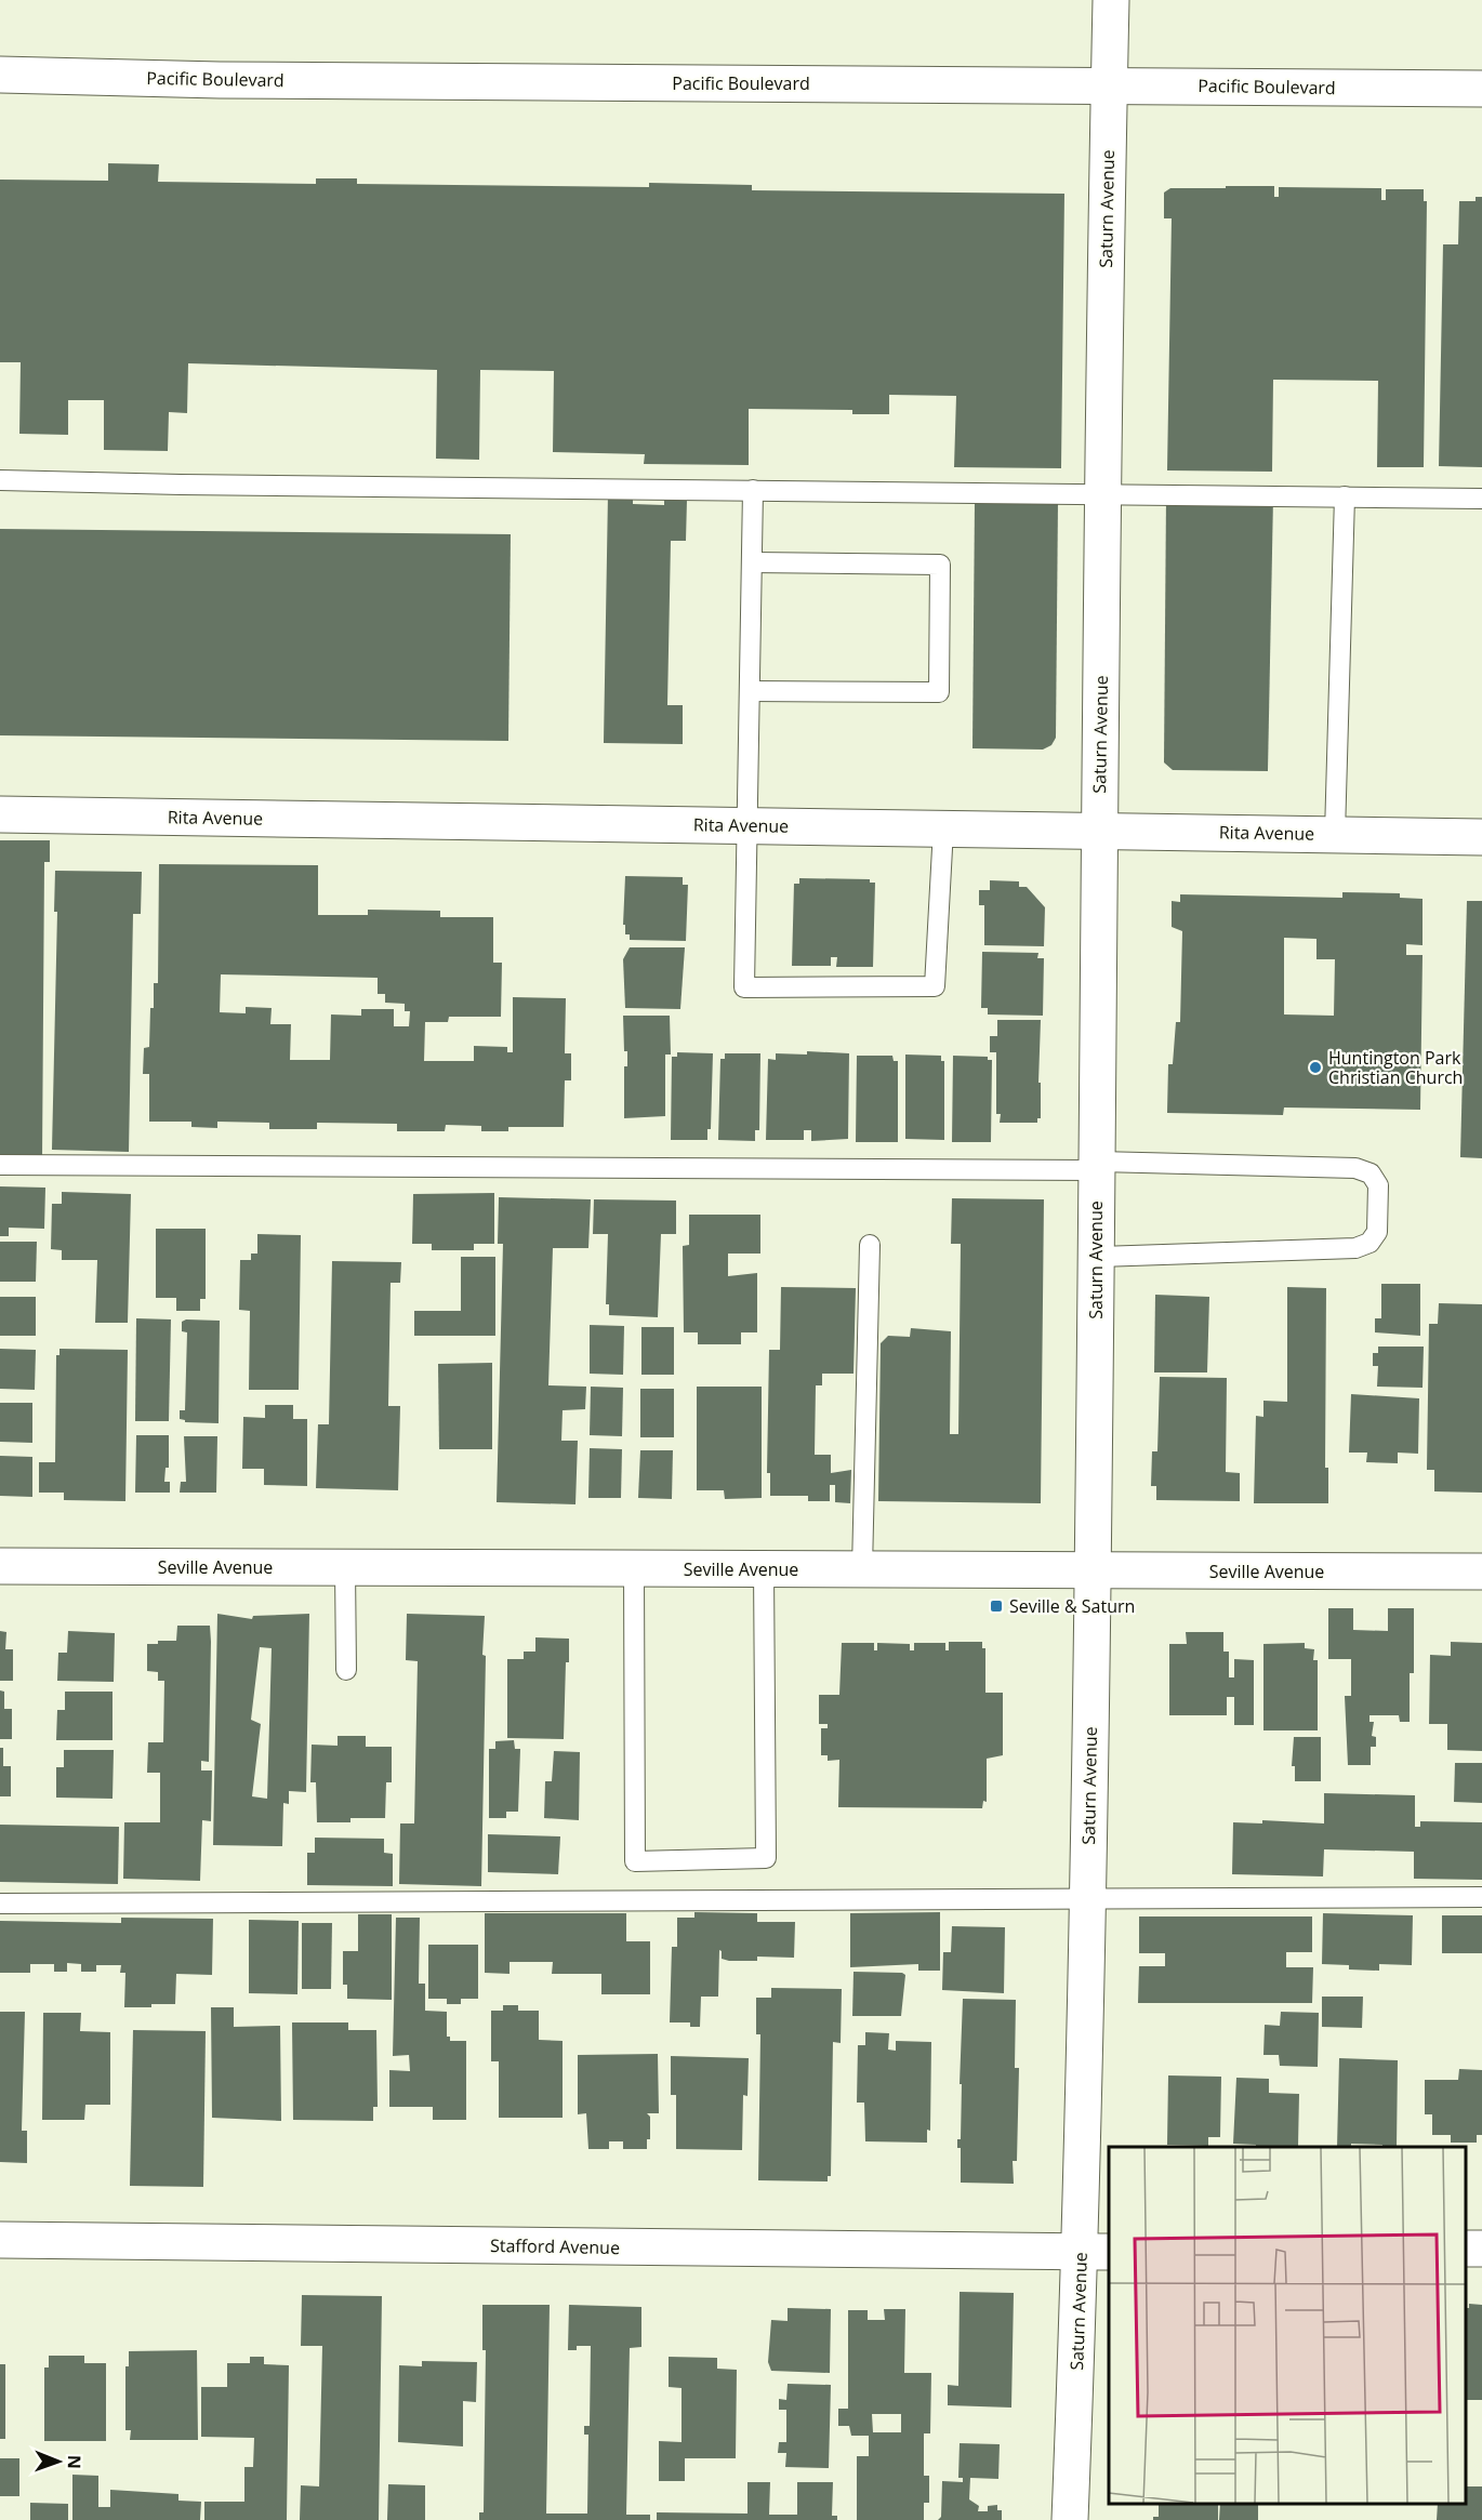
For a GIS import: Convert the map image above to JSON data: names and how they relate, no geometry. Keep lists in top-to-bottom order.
{
  "streets": {
    "street": [
      "Pacific Boulevard",
      "Saturn Avenue",
      "Rita Avenue",
      "Seville Avenue",
      "Stafford Avenue"
    ]
  },
  "crossings": [
    ["Pacific Boulevard", "Saturn Avenue"],
    ["Saturn Avenue", "Rita Avenue"],
    ["Saturn Avenue", "Seville Avenue"],
    ["Saturn Avenue", "Stafford Avenue"]
  ],
  "places": {
    "other": ["Huntington Park Christian Church"],
    "transit": ["Seville & Saturn"]
  },
  "north": "right"
}
